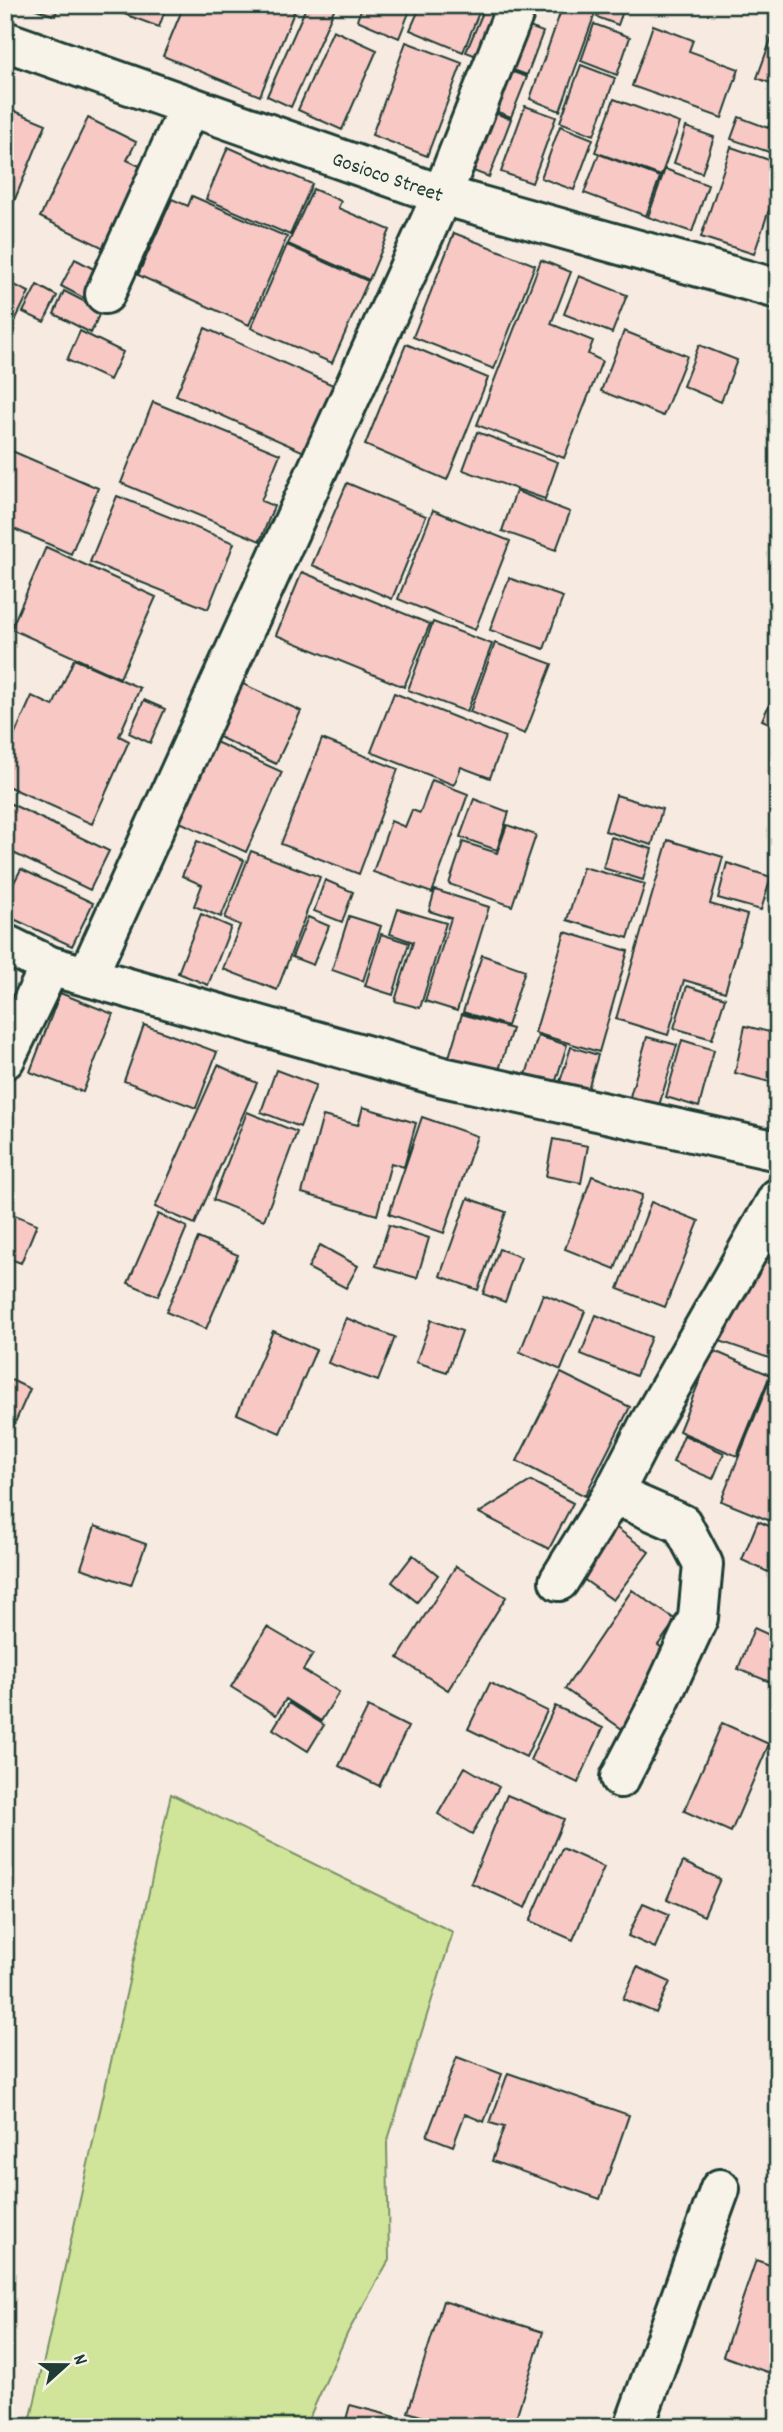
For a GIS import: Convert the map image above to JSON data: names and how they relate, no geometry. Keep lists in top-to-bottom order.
{
  "streets": {
    "street": ["Gosioco Street"]
  },
  "north": "right"
}
